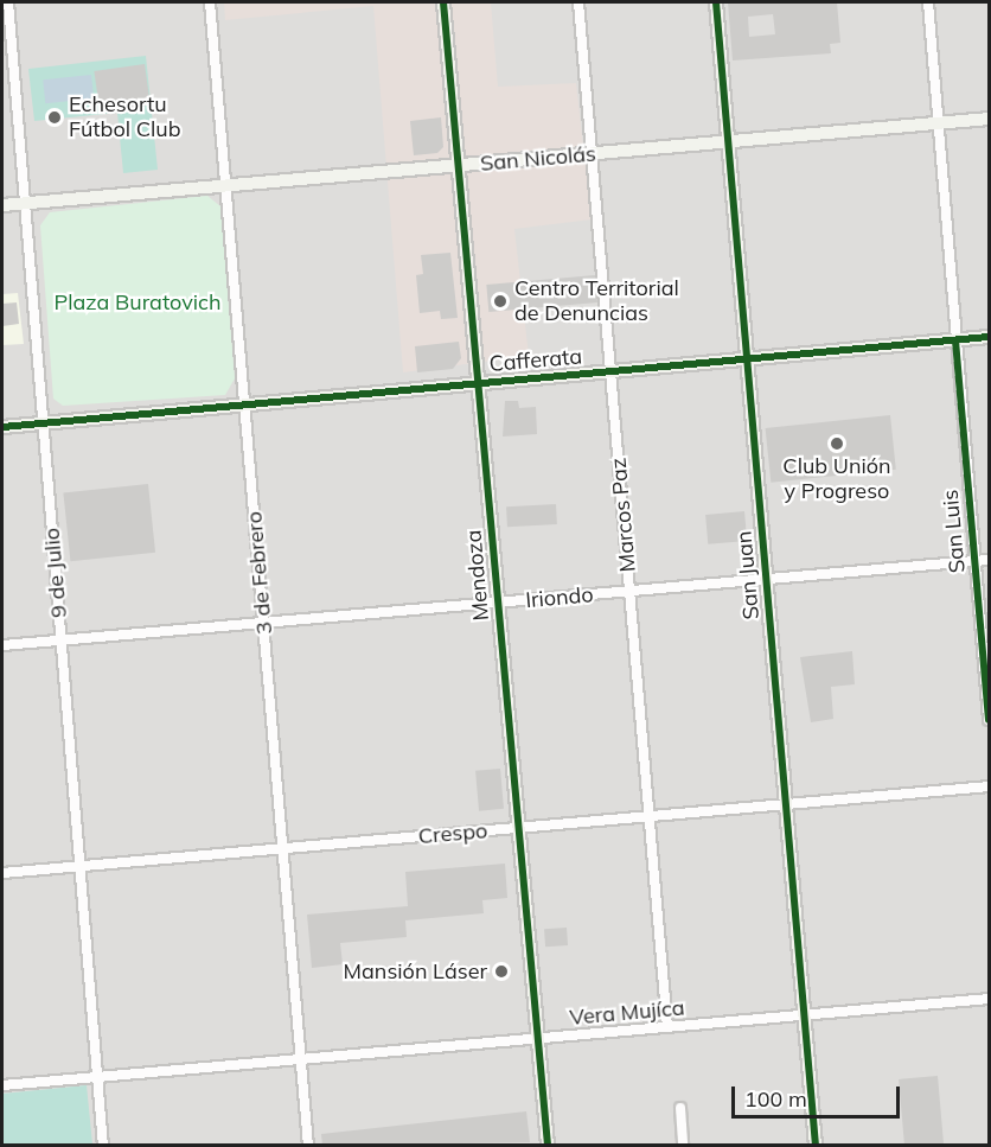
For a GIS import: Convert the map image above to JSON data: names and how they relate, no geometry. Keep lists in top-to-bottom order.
{
  "streets": {
    "main road": [
      "San Nicolás",
      "Cafferata",
      "Mendoza",
      "San Juan"
    ],
    "street": [
      "Marcos Paz",
      "San Luis",
      "9 de Julio",
      "3 de Febrero",
      "Iriondo",
      "Crespo",
      "Vera Mujíca"
    ]
  },
  "crossings": [
    ["San Nicolás", "Marcos Paz"],
    ["San Nicolás", "San Luis"],
    ["San Nicolás", "9 de Julio"],
    ["San Nicolás", "3 de Febrero"],
    ["San Nicolás", "Mendoza"],
    ["San Nicolás", "San Juan"],
    ["Cafferata", "Marcos Paz"],
    ["Cafferata", "San Luis"],
    ["Cafferata", "9 de Julio"],
    ["Cafferata", "3 de Febrero"],
    ["Cafferata", "Mendoza"],
    ["Cafferata", "San Juan"],
    ["Marcos Paz", "Iriondo"],
    ["Marcos Paz", "Crespo"],
    ["Marcos Paz", "Vera Mujíca"],
    ["San Luis", "Iriondo"],
    ["9 de Julio", "Iriondo"],
    ["9 de Julio", "Crespo"],
    ["9 de Julio", "Vera Mujíca"],
    ["3 de Febrero", "Iriondo"],
    ["3 de Febrero", "Crespo"],
    ["3 de Febrero", "Vera Mujíca"],
    ["Mendoza", "Iriondo"],
    ["Mendoza", "Crespo"],
    ["Mendoza", "Vera Mujíca"],
    ["San Juan", "Iriondo"],
    ["San Juan", "Crespo"],
    ["San Juan", "Vera Mujíca"]
  ],
  "parks": ["Plaza Buratovich"],
  "places": [
    "Echesortu Fútbol Club",
    "Centro Territorial de Denuncias",
    "Club Unión y Progreso",
    "Mansión Láser"
  ],
  "scale_bar": "100 m"
}
